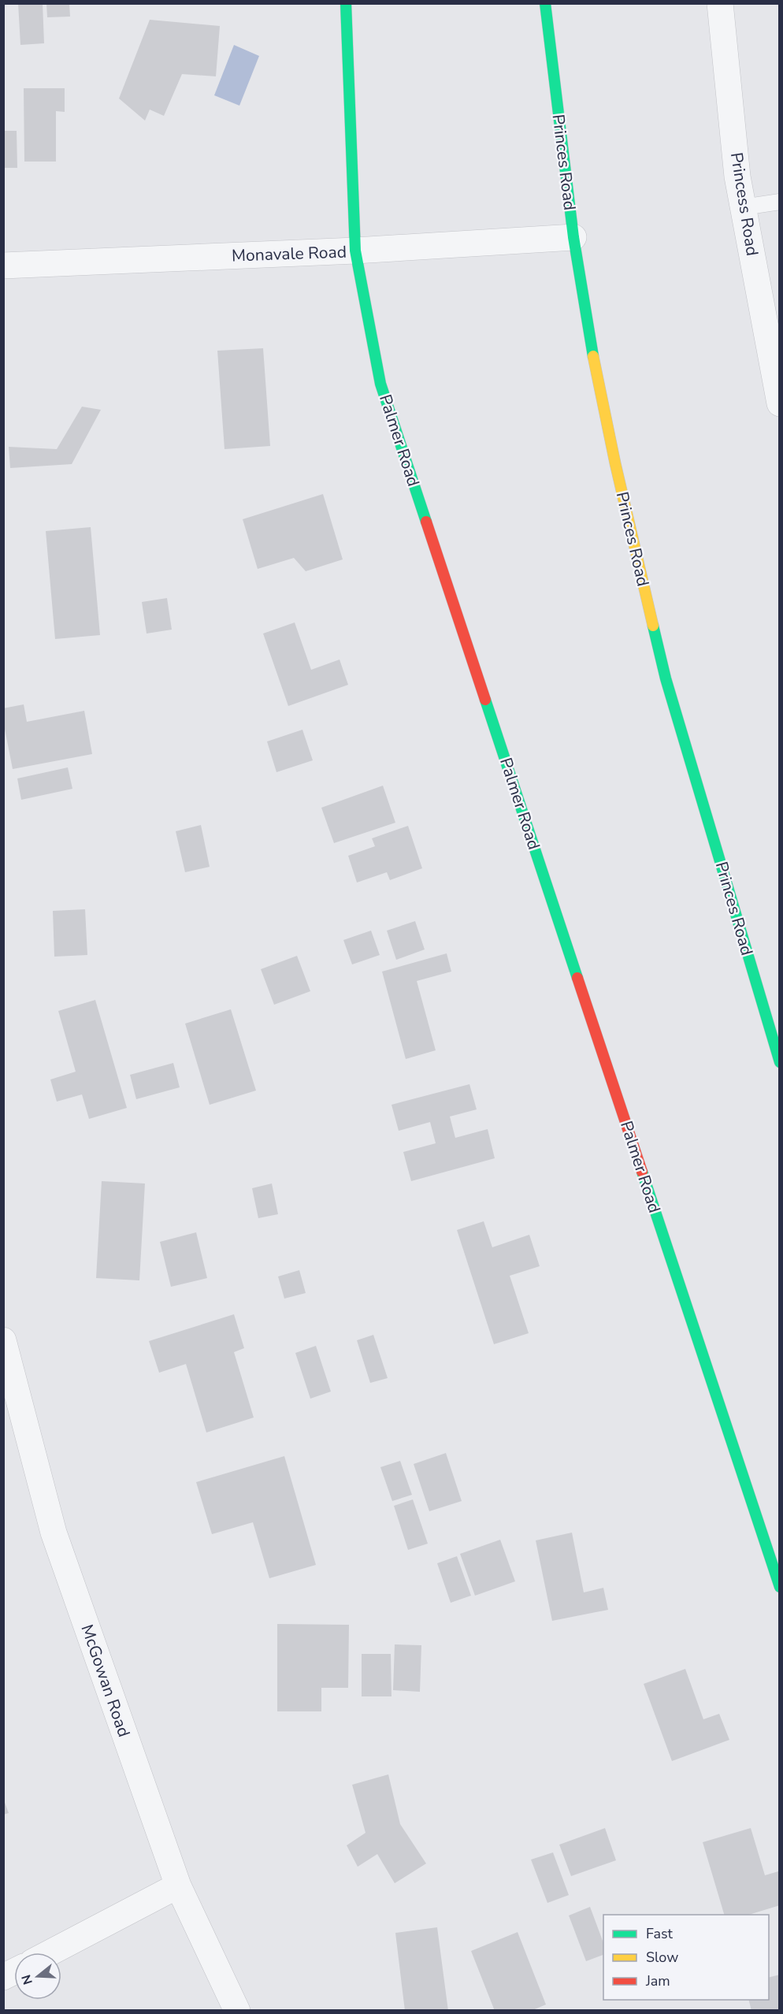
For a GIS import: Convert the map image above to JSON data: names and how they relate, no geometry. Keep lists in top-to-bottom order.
{
  "streets": {
    "street": [
      "Princes Road",
      "Princess Road",
      "Monavale Road",
      "Palmer Road",
      "McGowan Road"
    ]
  },
  "crossings": [
    ["Princes Road", "Monavale Road"],
    ["Monavale Road", "Palmer Road"]
  ],
  "legend": ["Fast", "Slow", "Jam"],
  "north": "left"
}
